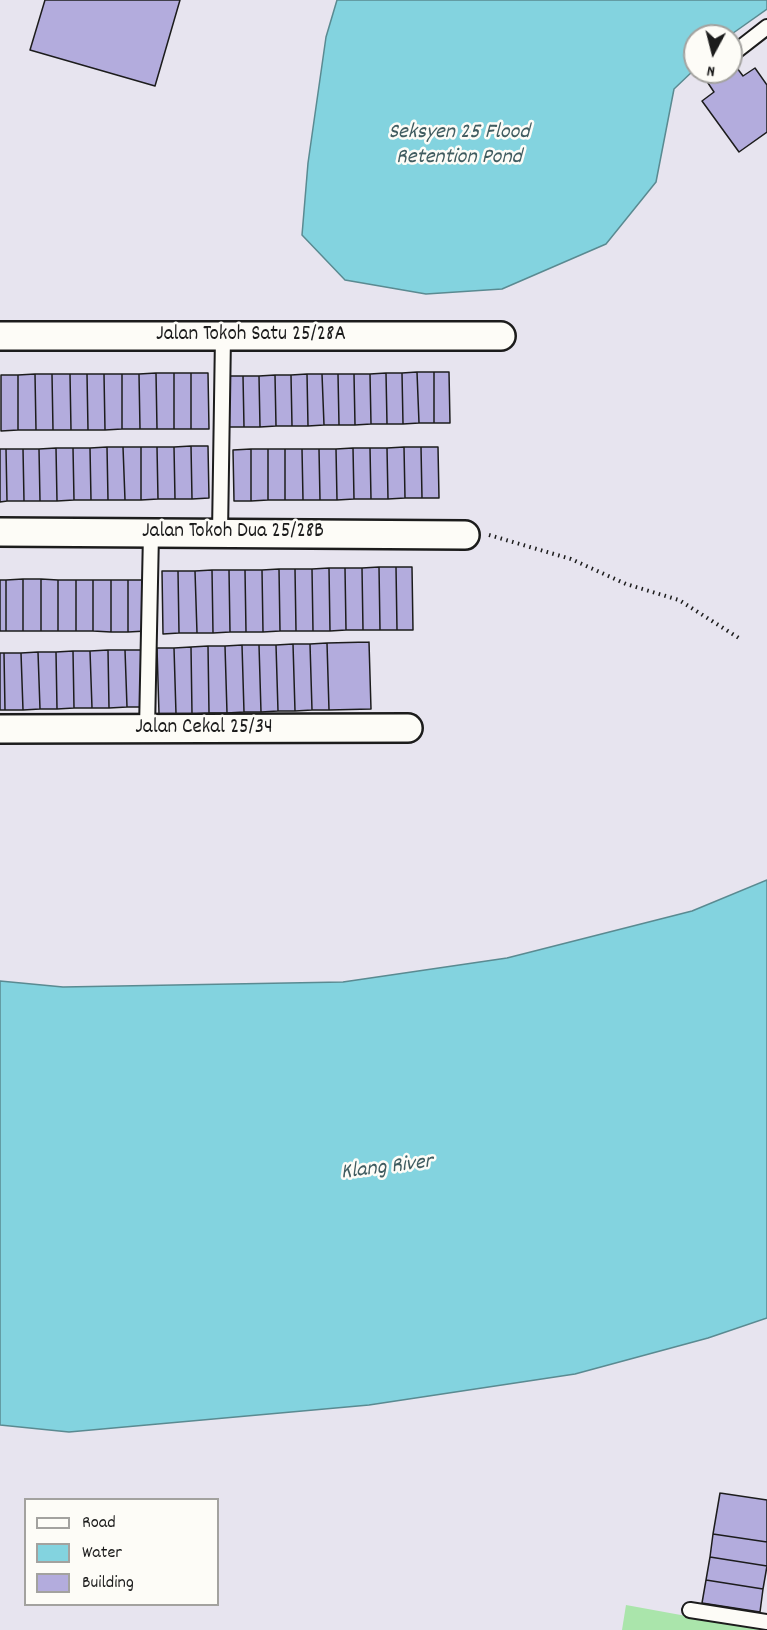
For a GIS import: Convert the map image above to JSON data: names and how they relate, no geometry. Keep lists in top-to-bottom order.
{
  "streets": {
    "street": ["Jalan Tokoh Satu 25/28A", "Jalan Tokoh Dua 25/28B", "Jalan Cekal 25/34"]
  },
  "water": ["Seksyen 25 Flood Retention Pond", "Klang River"],
  "legend": ["Road", "Water", "Building"],
  "north": "bottom"
}
